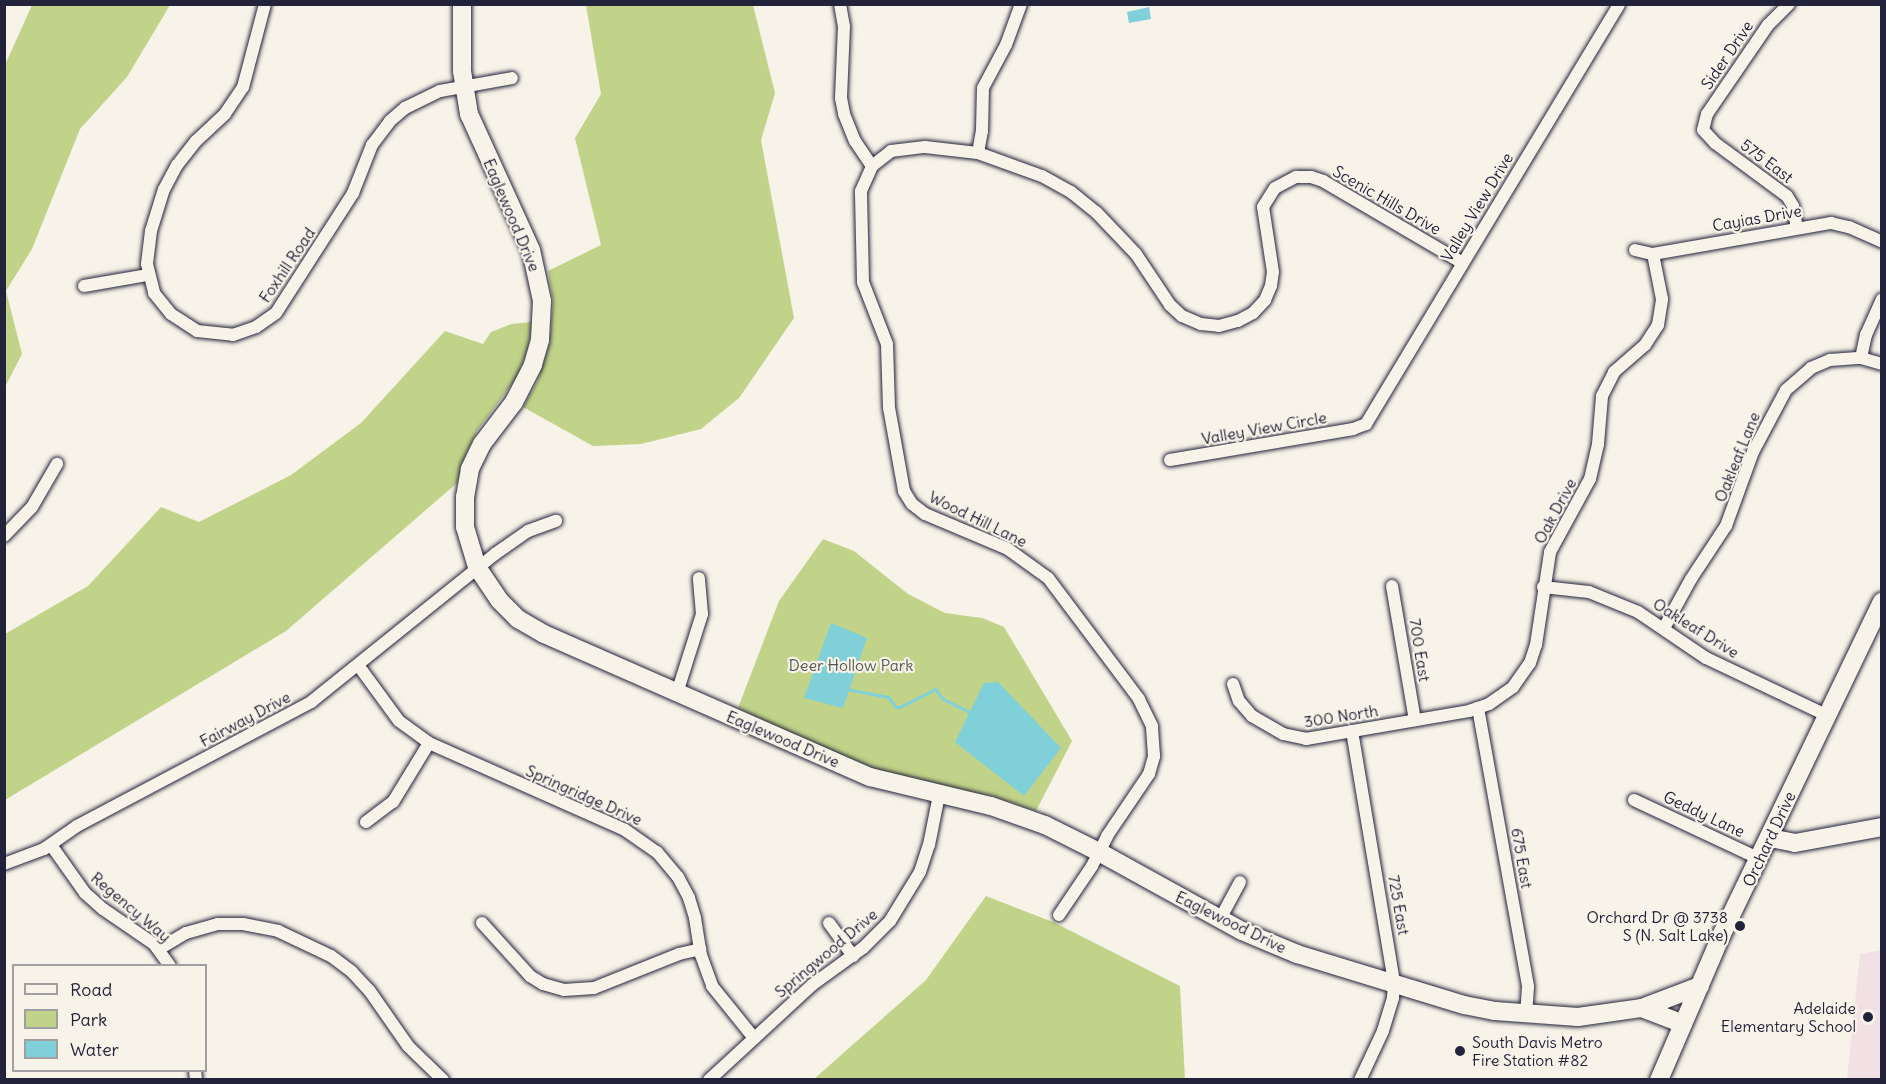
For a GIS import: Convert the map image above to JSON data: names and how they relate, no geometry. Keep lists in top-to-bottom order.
{
  "streets": {
    "main road": ["Eaglewood Drive", "Orchard Drive"],
    "street": [
      "Sider Drive",
      "575 East",
      "Scenic Hills Drive",
      "Valley View Drive",
      "Cayias Drive",
      "Foxhill Road",
      "Valley View Circle",
      "Oakleaf Lane",
      "Oak Drive",
      "Wood Hill Lane",
      "Oakleaf Drive",
      "700 East",
      "300 North",
      "Fairway Drive",
      "Springridge Drive",
      "Geddy Lane",
      "675 East",
      "725 East",
      "Regency Way",
      "Springwood Drive"
    ]
  },
  "crossings": [
    ["Sider Drive", "575 East"],
    ["575 East", "Cayias Drive"],
    ["Scenic Hills Drive", "Valley View Drive"],
    ["Scenic Hills Drive", "Wood Hill Lane"],
    ["Valley View Drive", "Valley View Circle"],
    ["Eaglewood Drive", "Foxhill Road"],
    ["Eaglewood Drive", "Wood Hill Lane"],
    ["Eaglewood Drive", "Fairway Drive"],
    ["Eaglewood Drive", "Orchard Drive"],
    ["Eaglewood Drive", "675 East"],
    ["Eaglewood Drive", "725 East"],
    ["Eaglewood Drive", "Springwood Drive"],
    ["Cayias Drive", "Oak Drive"],
    ["Oakleaf Lane", "Oakleaf Drive"],
    ["Oak Drive", "Oakleaf Drive"],
    ["Oak Drive", "300 North"],
    ["Oak Drive", "675 East"],
    ["Oakleaf Drive", "Orchard Drive"],
    ["700 East", "300 North"],
    ["300 North", "675 East"],
    ["300 North", "725 East"],
    ["Fairway Drive", "Springridge Drive"],
    ["Fairway Drive", "Regency Way"],
    ["Springridge Drive", "Springwood Drive"],
    ["Geddy Lane", "Orchard Drive"]
  ],
  "parks": ["Deer Hollow Park"],
  "places": ["Orchard Dr @ 3738 S (N. Salt Lake)", "Adelaide Elementary School", "South Davis Metro Fire Station #82"],
  "legend": ["Road", "Park", "Water"]
}
